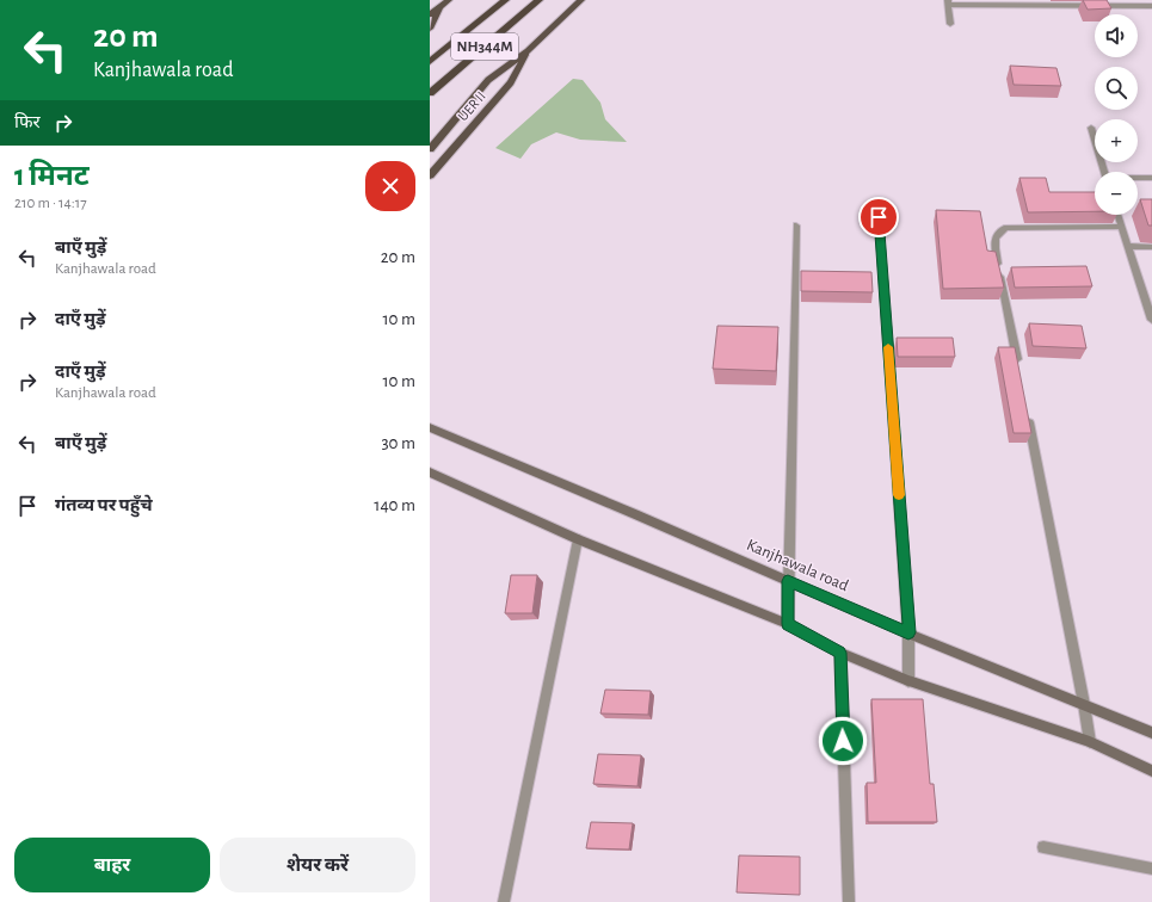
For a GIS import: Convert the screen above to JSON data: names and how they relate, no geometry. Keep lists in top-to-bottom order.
{
  "streets": {
    "highway": ["NH344M"],
    "main road": ["UER II", "Kanjhawala road"]
  },
  "page": {
    "turn": ["20 m", "Kanjhawala road"],
    "map_buttons": ["+", "−"],
    "then": "फिर",
    "heading": ["1 मिनट", "210 m · 14:17"],
    "list": [
      {
        "name": "बाएँ मुड़ें",
        "note": "Kanjhawala road",
        "value": "20 m"
      },
      {
        "name": "दाएँ मुड़ें",
        "value": "10 m"
      },
      {
        "name": "दाएँ मुड़ें",
        "note": "Kanjhawala road",
        "value": "10 m"
      },
      {
        "name": "बाएँ मुड़ें",
        "value": "30 m"
      },
      {
        "name": "गंतव्य पर पहुँचे",
        "value": "140 m"
      }
    ],
    "buttons": ["बाहर", "शेयर करें"]
  }
}
